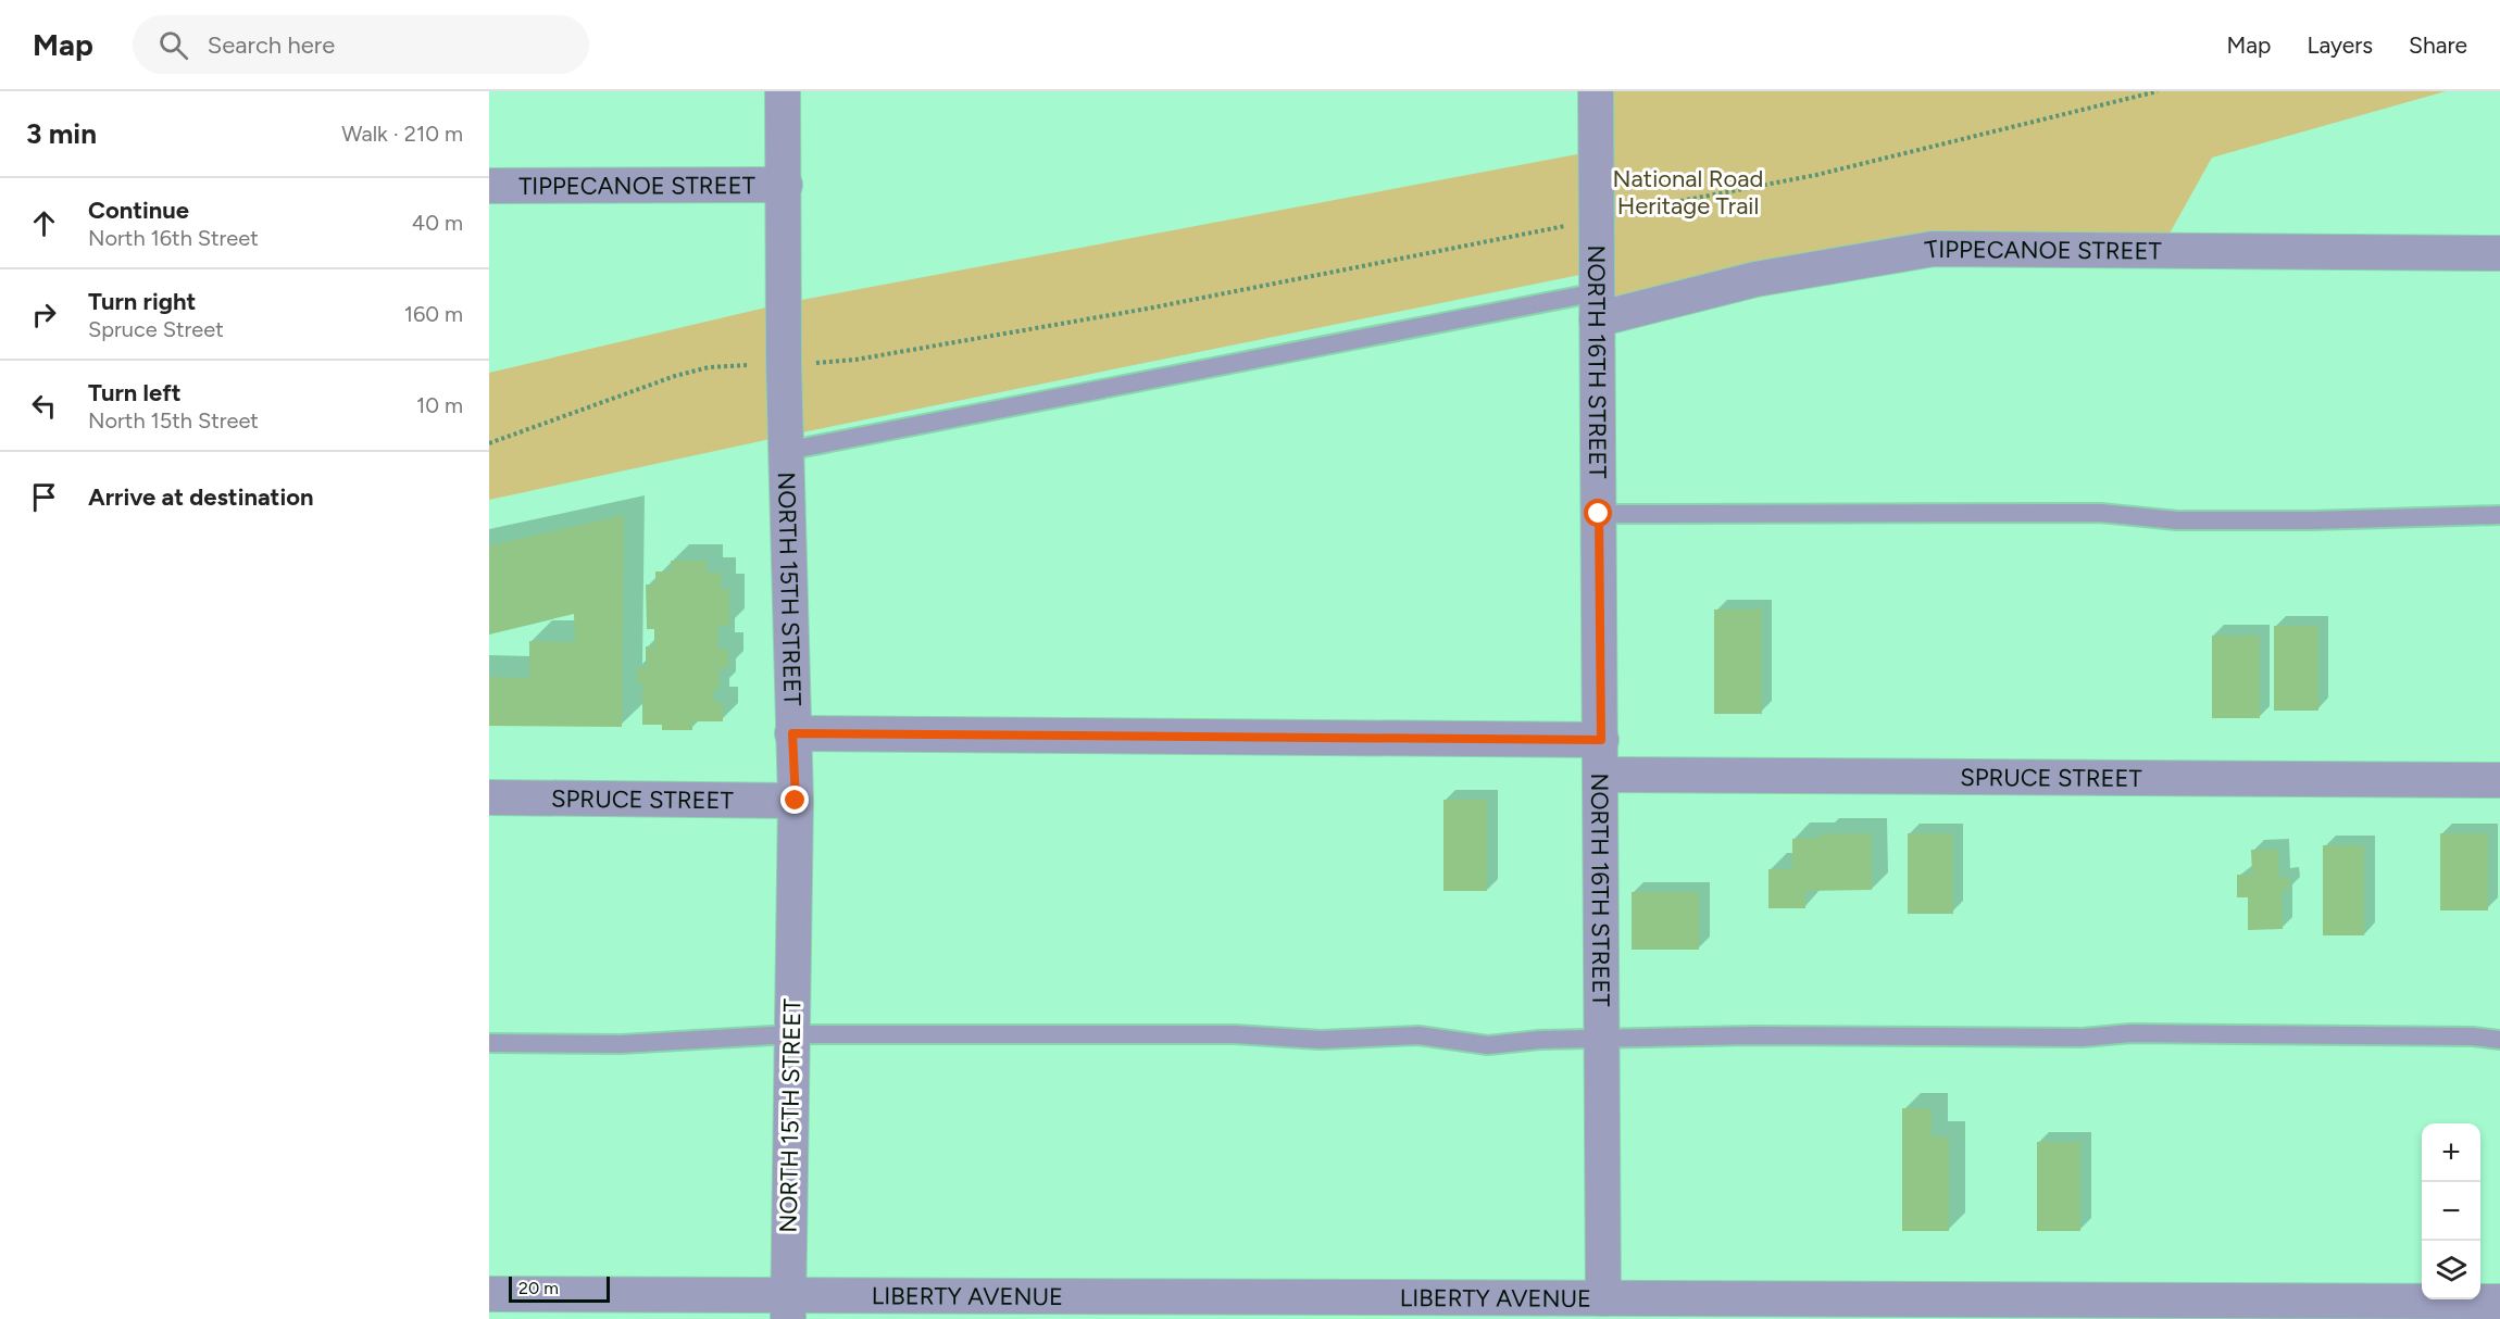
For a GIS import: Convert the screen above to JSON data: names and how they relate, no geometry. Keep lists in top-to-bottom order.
{
  "streets": {
    "street": [
      "TIPPECANOE STREET",
      "NORTH 16TH STREET",
      "NORTH 15TH STREET",
      "SPRUCE STREET",
      "LIBERTY AVENUE"
    ]
  },
  "crossings": [
    ["TIPPECANOE STREET", "NORTH 16TH STREET"],
    ["TIPPECANOE STREET", "NORTH 15TH STREET"],
    ["NORTH 16TH STREET", "SPRUCE STREET"],
    ["NORTH 16TH STREET", "LIBERTY AVENUE"],
    ["NORTH 15TH STREET", "SPRUCE STREET"],
    ["NORTH 15TH STREET", "LIBERTY AVENUE"]
  ],
  "parks": ["National Road Heritage Trail"],
  "scale_bar": "20 m",
  "page": {
    "header": "Map",
    "search": "Search here",
    "nav": ["Map", "Layers", "Share"],
    "heading": ["3 min", "Walk · 210 m"],
    "list": [
      ["Continue", "North 16th Street", "40 m"],
      ["Turn right", "Spruce Street", "160 m"],
      ["Turn left", "North 15th Street", "10 m"],
      "Arrive at destination"
    ],
    "map_buttons": ["+", "−"],
    "scale": "20 m"
  }
}
